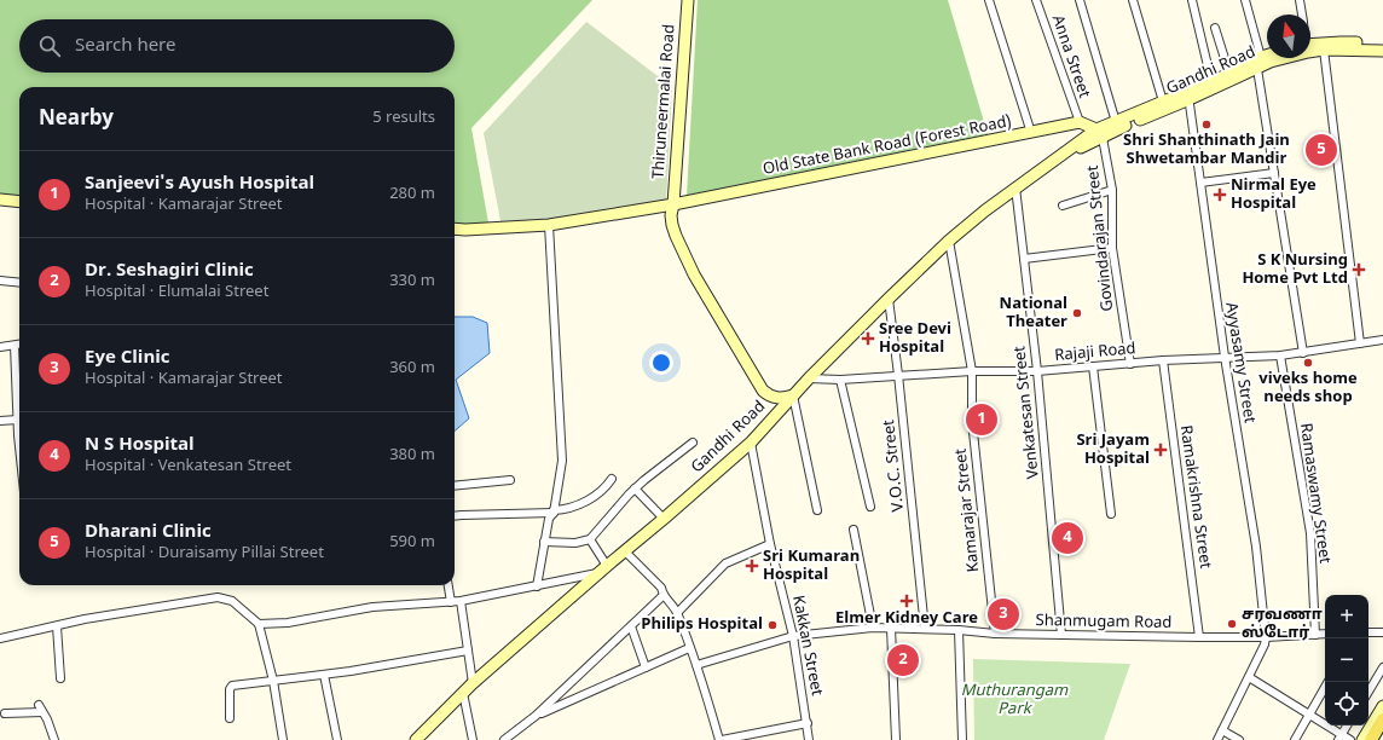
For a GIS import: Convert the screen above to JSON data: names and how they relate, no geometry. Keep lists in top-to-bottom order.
{
  "streets": {
    "main road": ["Gandhi Road", "Thiruneermalai Road", "Old State Bank Road (Forest Road)"],
    "street": [
      "Anna Street",
      "Govindarajan Street",
      "Rajaji Road",
      "Ayyasamy Street",
      "Venkatesan Street",
      "V.O.C. Street",
      "Ramaswamy Street",
      "Ramakrishna Street",
      "Kamarajar Street",
      "Shanmugam Road",
      "Kakkan Street"
    ]
  },
  "crossings": [
    ["Anna Street", "Old State Bank Road (Forest Road)"],
    ["Gandhi Road", "Thiruneermalai Road"],
    ["Gandhi Road", "Govindarajan Street"],
    ["Gandhi Road", "Rajaji Road"],
    ["Gandhi Road", "Ayyasamy Street"],
    ["Gandhi Road", "Venkatesan Street"],
    ["Gandhi Road", "V.O.C. Street"],
    ["Gandhi Road", "Kamarajar Street"],
    ["Gandhi Road", "Kakkan Street"],
    ["Thiruneermalai Road", "Old State Bank Road (Forest Road)"],
    ["Govindarajan Street", "Rajaji Road"],
    ["Rajaji Road", "Ayyasamy Street"],
    ["Rajaji Road", "Venkatesan Street"],
    ["Rajaji Road", "V.O.C. Street"],
    ["Rajaji Road", "Ramaswamy Street"],
    ["Rajaji Road", "Ramakrishna Street"],
    ["Rajaji Road", "Kamarajar Street"],
    ["Ayyasamy Street", "Shanmugam Road"],
    ["Venkatesan Street", "Shanmugam Road"],
    ["V.O.C. Street", "Shanmugam Road"],
    ["Ramaswamy Street", "Shanmugam Road"],
    ["Ramakrishna Street", "Shanmugam Road"],
    ["Kamarajar Street", "Shanmugam Road"],
    ["Shanmugam Road", "Kakkan Street"]
  ],
  "parks": ["Muthurangam Park"],
  "places": {
    "other": [
      "Shri Shanthinath Jain Shwetambar Mandir",
      "National Theater",
      "viveks home needs shop",
      "சரவணா ஸ்டோர்",
      "Philips Hospital"
    ],
    "health": [
      "Nirmal Eye Hospital",
      "S K Nursing Home Pvt Ltd",
      "Sree Devi Hospital",
      "Sri Jayam Hospital",
      "Sri Kumaran Hospital",
      "Elmer Kidney Care"
    ]
  },
  "north": "top",
  "page": {
    "search": "Search here",
    "heading": ["Nearby", "5 results"],
    "pins": [
      "5",
      "1",
      "4",
      "3",
      "2"
    ],
    "list": [
      {
        "mark": "1",
        "name": "Sanjeevi's Ayush Hospital",
        "note": "Hospital · Kamarajar Street",
        "value": "280 m"
      },
      {
        "mark": "2",
        "name": "Dr. Seshagiri Clinic",
        "note": "Hospital · Elumalai Street",
        "value": "330 m"
      },
      {
        "mark": "3",
        "name": "Eye Clinic",
        "note": "Hospital · Kamarajar Street",
        "value": "360 m"
      },
      {
        "mark": "4",
        "name": "N S Hospital",
        "note": "Hospital · Venkatesan Street",
        "value": "380 m"
      },
      {
        "mark": "5",
        "name": "Dharani Clinic",
        "note": "Hospital · Duraisamy Pillai Street",
        "value": "590 m"
      }
    ],
    "map_buttons": ["+", "−"]
  }
}
